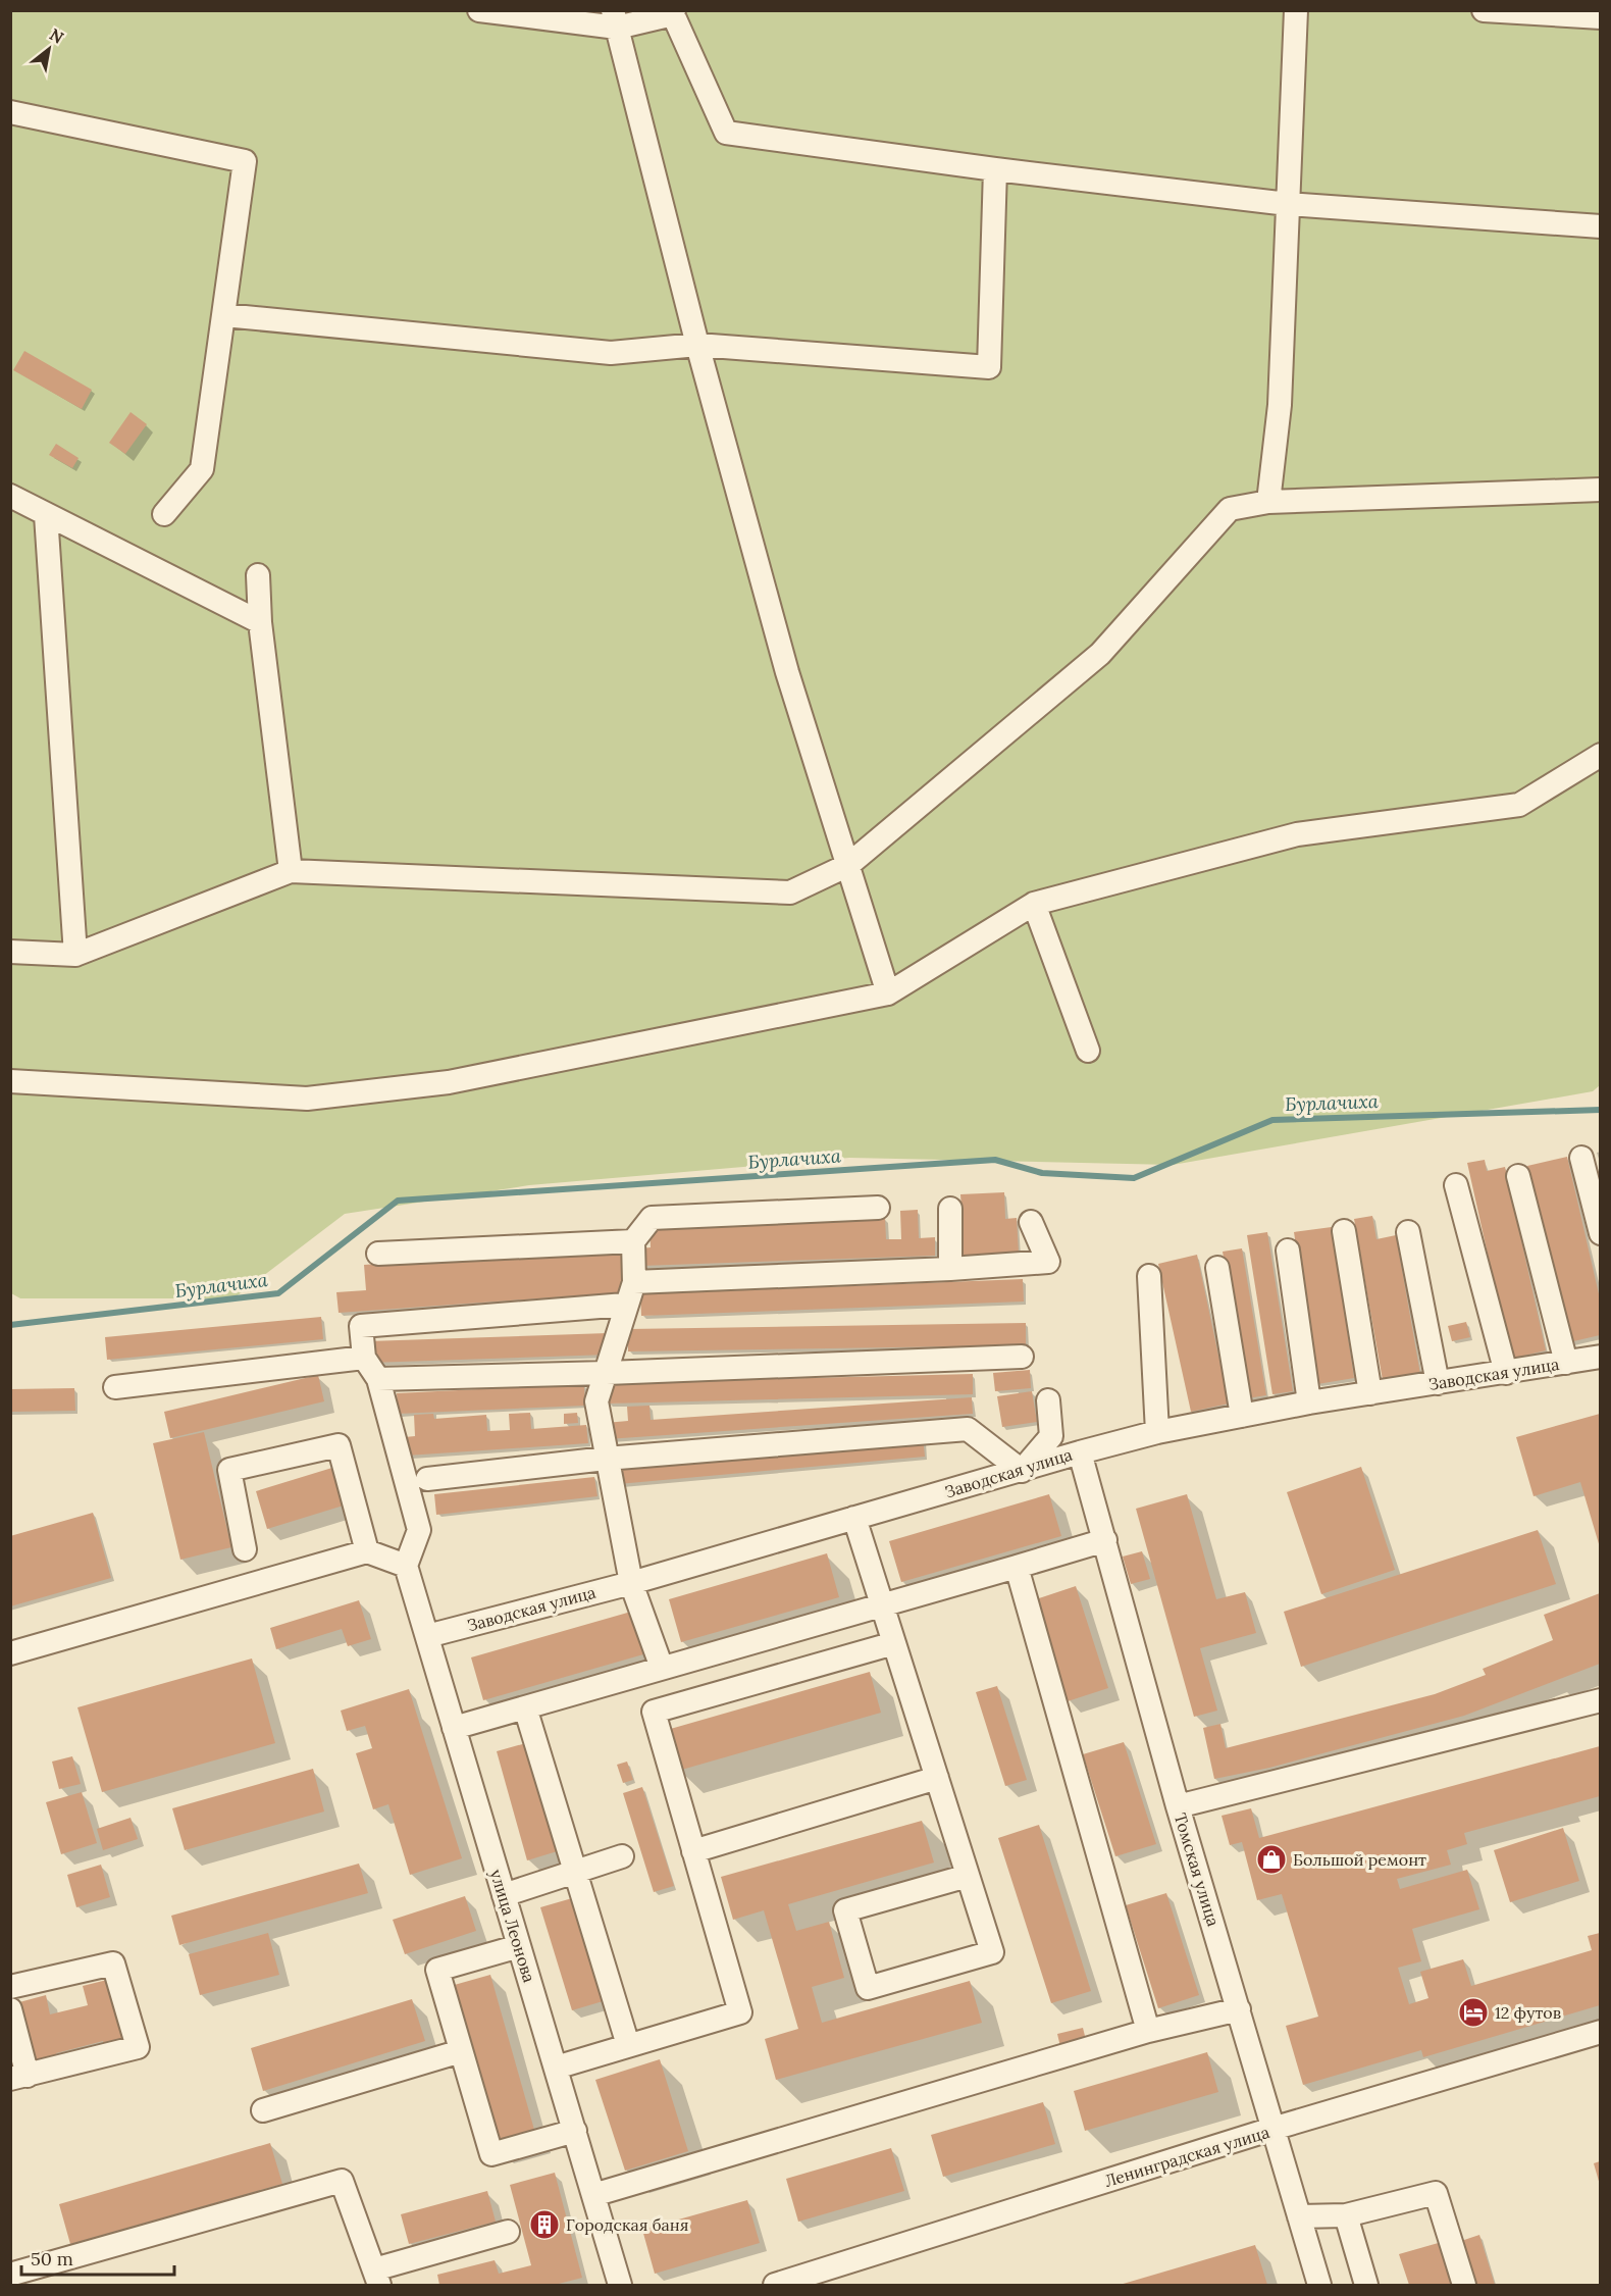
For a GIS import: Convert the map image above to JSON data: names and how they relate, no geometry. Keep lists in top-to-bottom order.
{
  "streets": {
    "street": [
      "Заводская улица",
      "Томская улица",
      "улица Леонова",
      "Ленинградская улица"
    ]
  },
  "crossings": [
    ["Заводская улица", "Томская улица"],
    ["Заводская улица", "улица Леонова"],
    ["Томская улица", "Ленинградская улица"]
  ],
  "water": ["Бурлачиха"],
  "places": {
    "shop": ["Большой ремонт"],
    "hotel": ["12 футов"],
    "building": ["Городская баня"]
  },
  "scale_bar": "50 m",
  "north": "top right"
}
